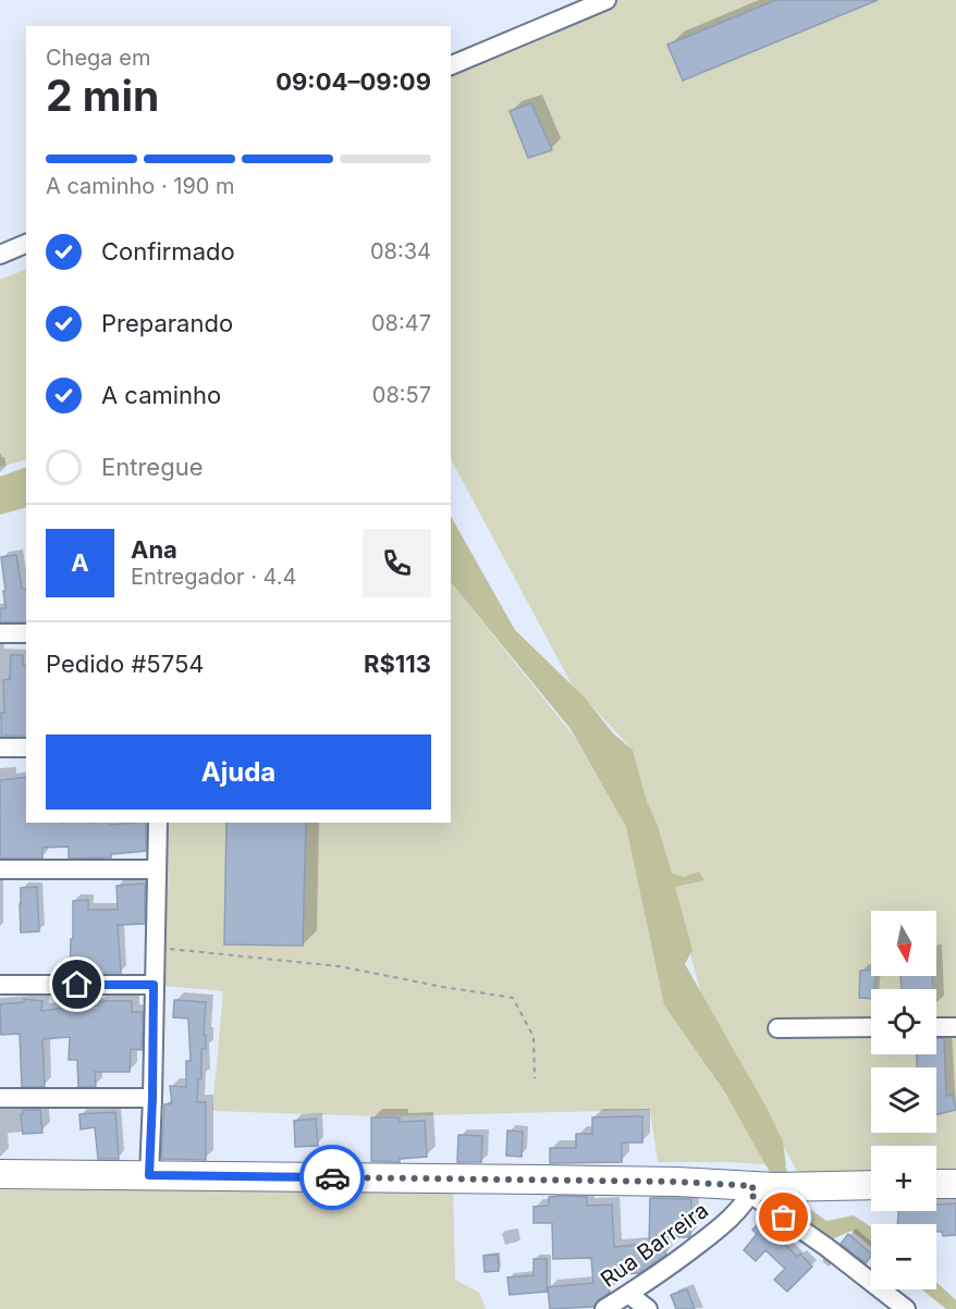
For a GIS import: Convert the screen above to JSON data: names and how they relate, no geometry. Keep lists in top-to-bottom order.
{
  "streets": {
    "street": ["Rua Barreira"]
  },
  "north": "bottom",
  "page": {
    "heading": ["2 min", "Chega em", "09:04–09:09"],
    "panel": [
      "Ana",
      "Entregador · 4.4",
      "Pedido #5754",
      "R$113"
    ],
    "bar": "A caminho · 190 m",
    "list": [
      ["Confirmado", "08:34"],
      ["Preparando", "08:47"],
      ["A caminho", "08:57"],
      "Entregue"
    ],
    "round": "A",
    "buttons": "Ajuda",
    "map_buttons": ["+", "−"]
  }
}
